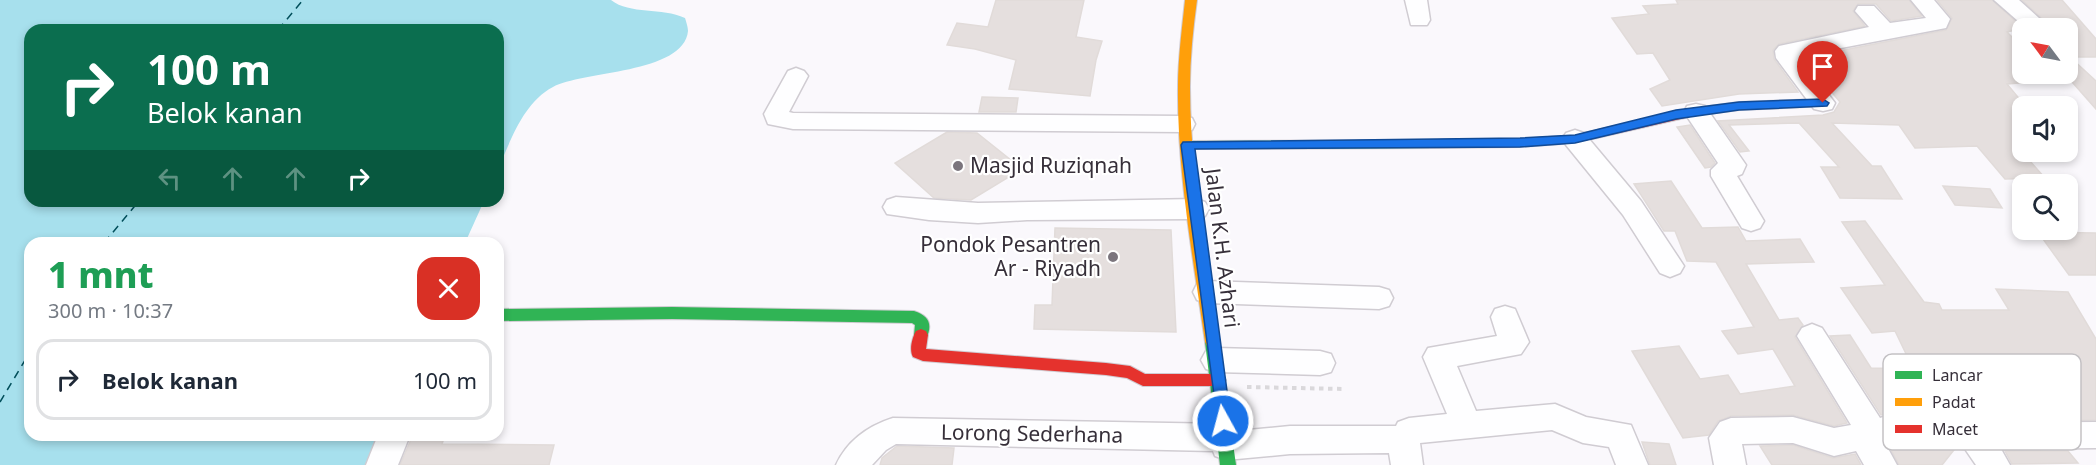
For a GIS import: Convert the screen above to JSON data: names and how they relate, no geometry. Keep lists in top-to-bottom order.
{
  "streets": {
    "street": ["Jalan K.H. Azhari", "Lorong Sederhana"]
  },
  "crossings": [
    ["Jalan K.H. Azhari", "Lorong Sederhana"]
  ],
  "places": ["Masjid Ruziqnah", "Pondok Pesantren Ar - Riyadh"],
  "legend": ["Lancar", "Padat", "Macet"],
  "north": "top left",
  "page": {
    "turn": ["100 m", "Belok kanan"],
    "heading": ["1 mnt", "300 m · 10:37"],
    "list": [
      {
        "name": "Belok kanan",
        "value": "100 m"
      }
    ]
  }
}
